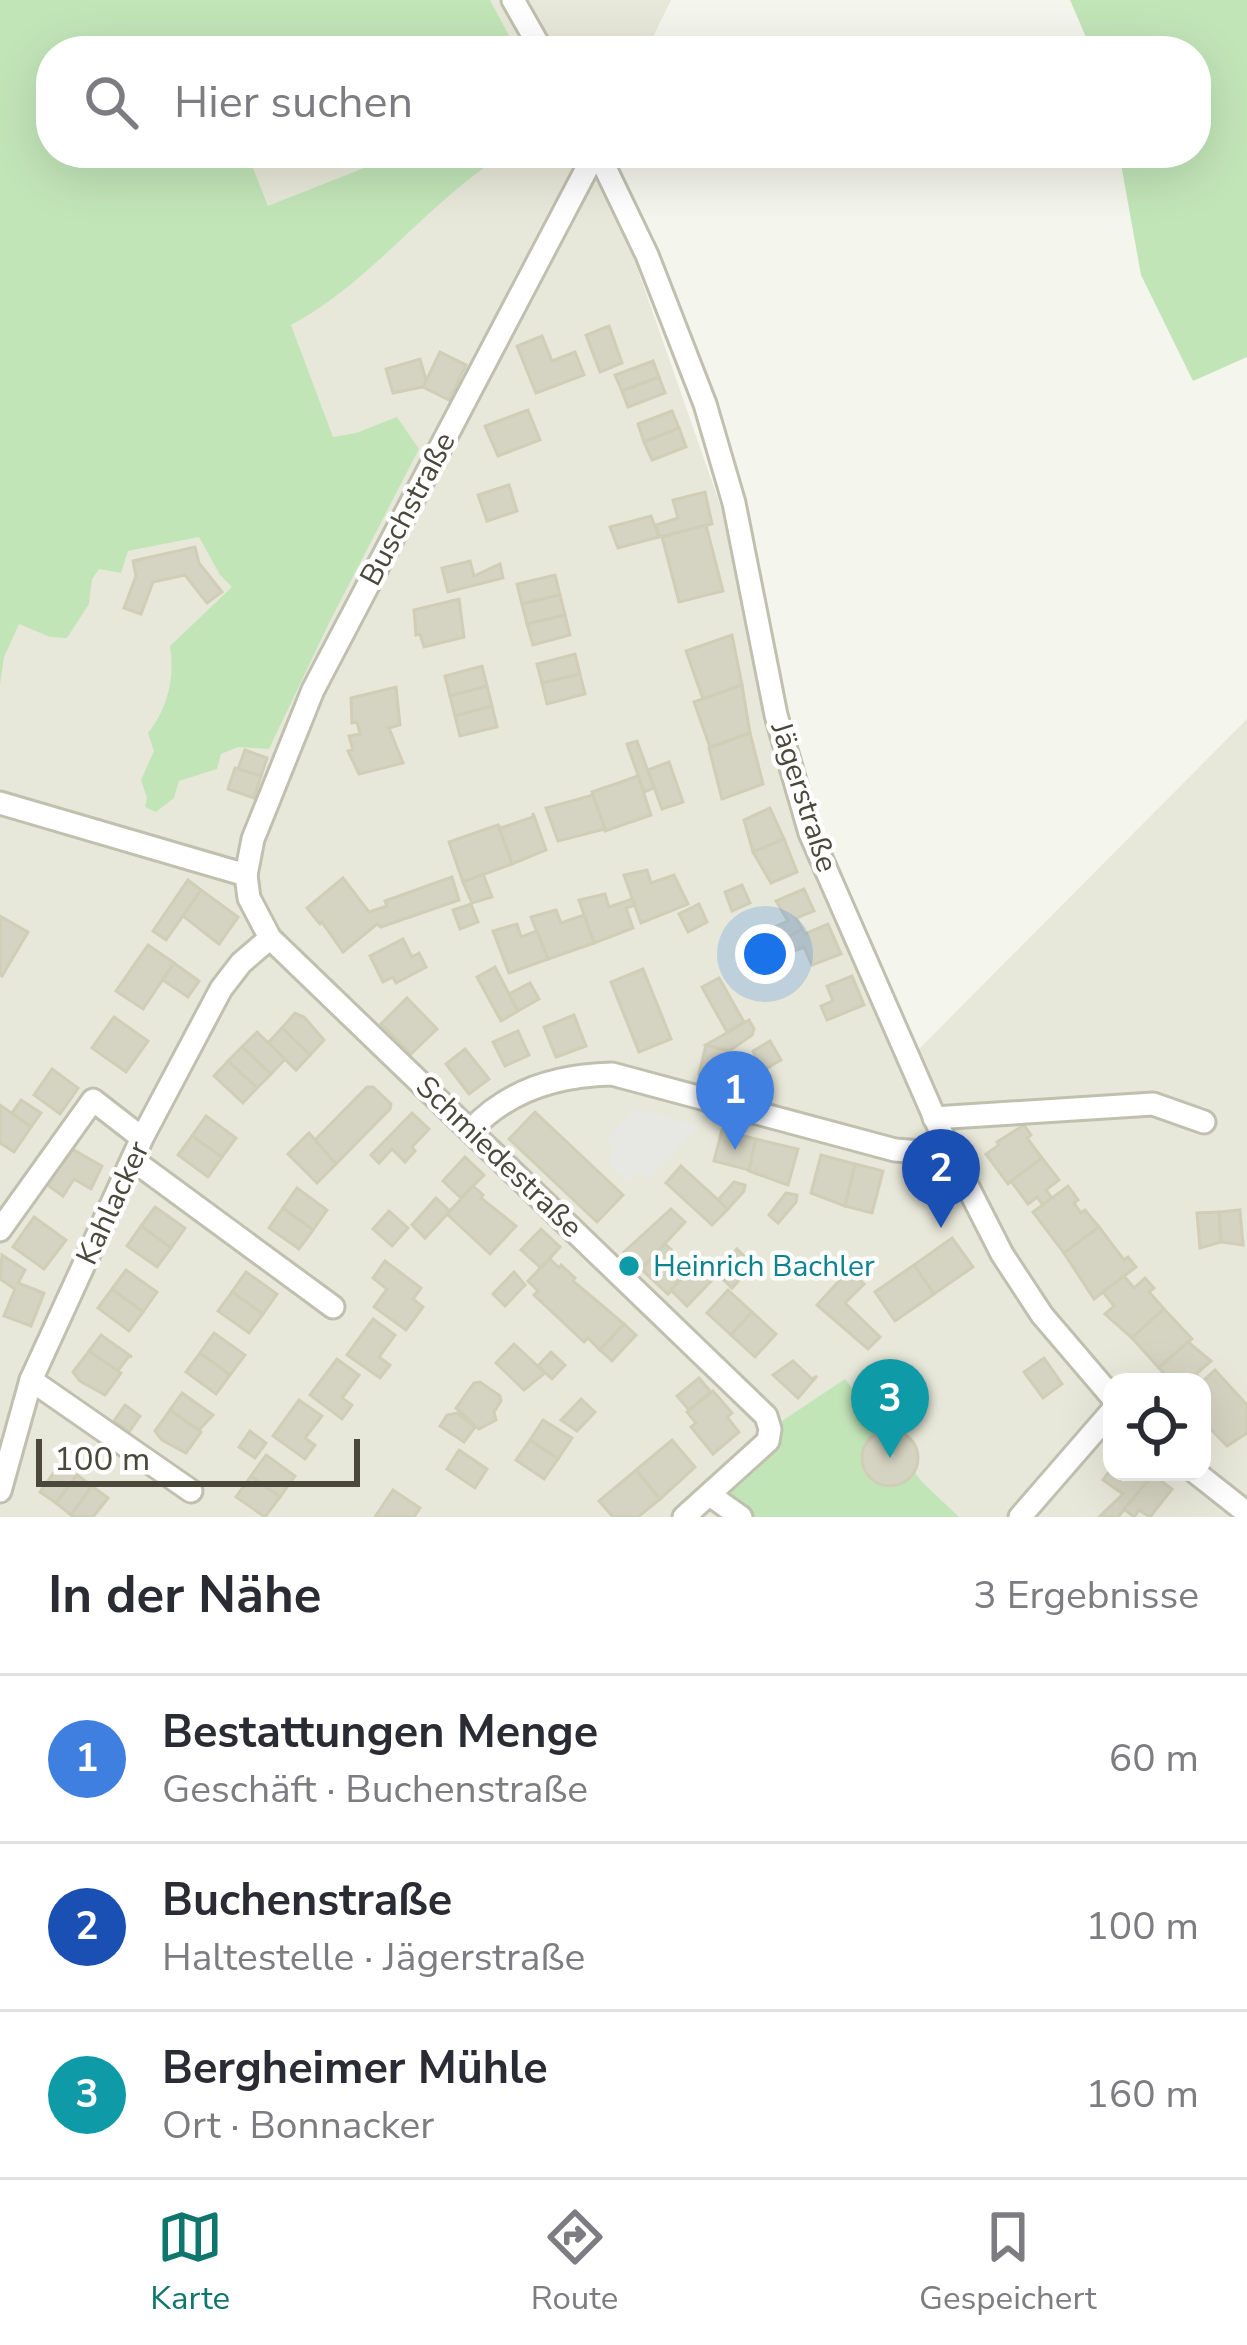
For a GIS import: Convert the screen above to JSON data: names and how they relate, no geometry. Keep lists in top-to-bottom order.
{
  "streets": {
    "street": [
      "Buschstraße",
      "Jägerstraße",
      "Schmiedestraße",
      "Kahlacker"
    ]
  },
  "crossings": [
    ["Buschstraße", "Schmiedestraße"],
    ["Schmiedestraße", "Kahlacker"]
  ],
  "places": ["Heinrich Bachler"],
  "scale_bar": "100 m",
  "page": {
    "search": "Hier suchen",
    "pins": ["1", "2", "3"],
    "scale": "100 m",
    "heading": ["In der Nähe", "3 Ergebnisse"],
    "list": [
      {
        "mark": "1",
        "name": "Bestattungen Menge",
        "note": "Geschäft · Buchenstraße",
        "value": "60 m"
      },
      {
        "mark": "2",
        "name": "Buchenstraße",
        "note": "Haltestelle · Jägerstraße",
        "value": "100 m"
      },
      {
        "mark": "3",
        "name": "Bergheimer Mühle",
        "note": "Ort · Bonnacker",
        "value": "160 m"
      }
    ],
    "nav": ["Karte", "Route", "Gespeichert"]
  }
}
